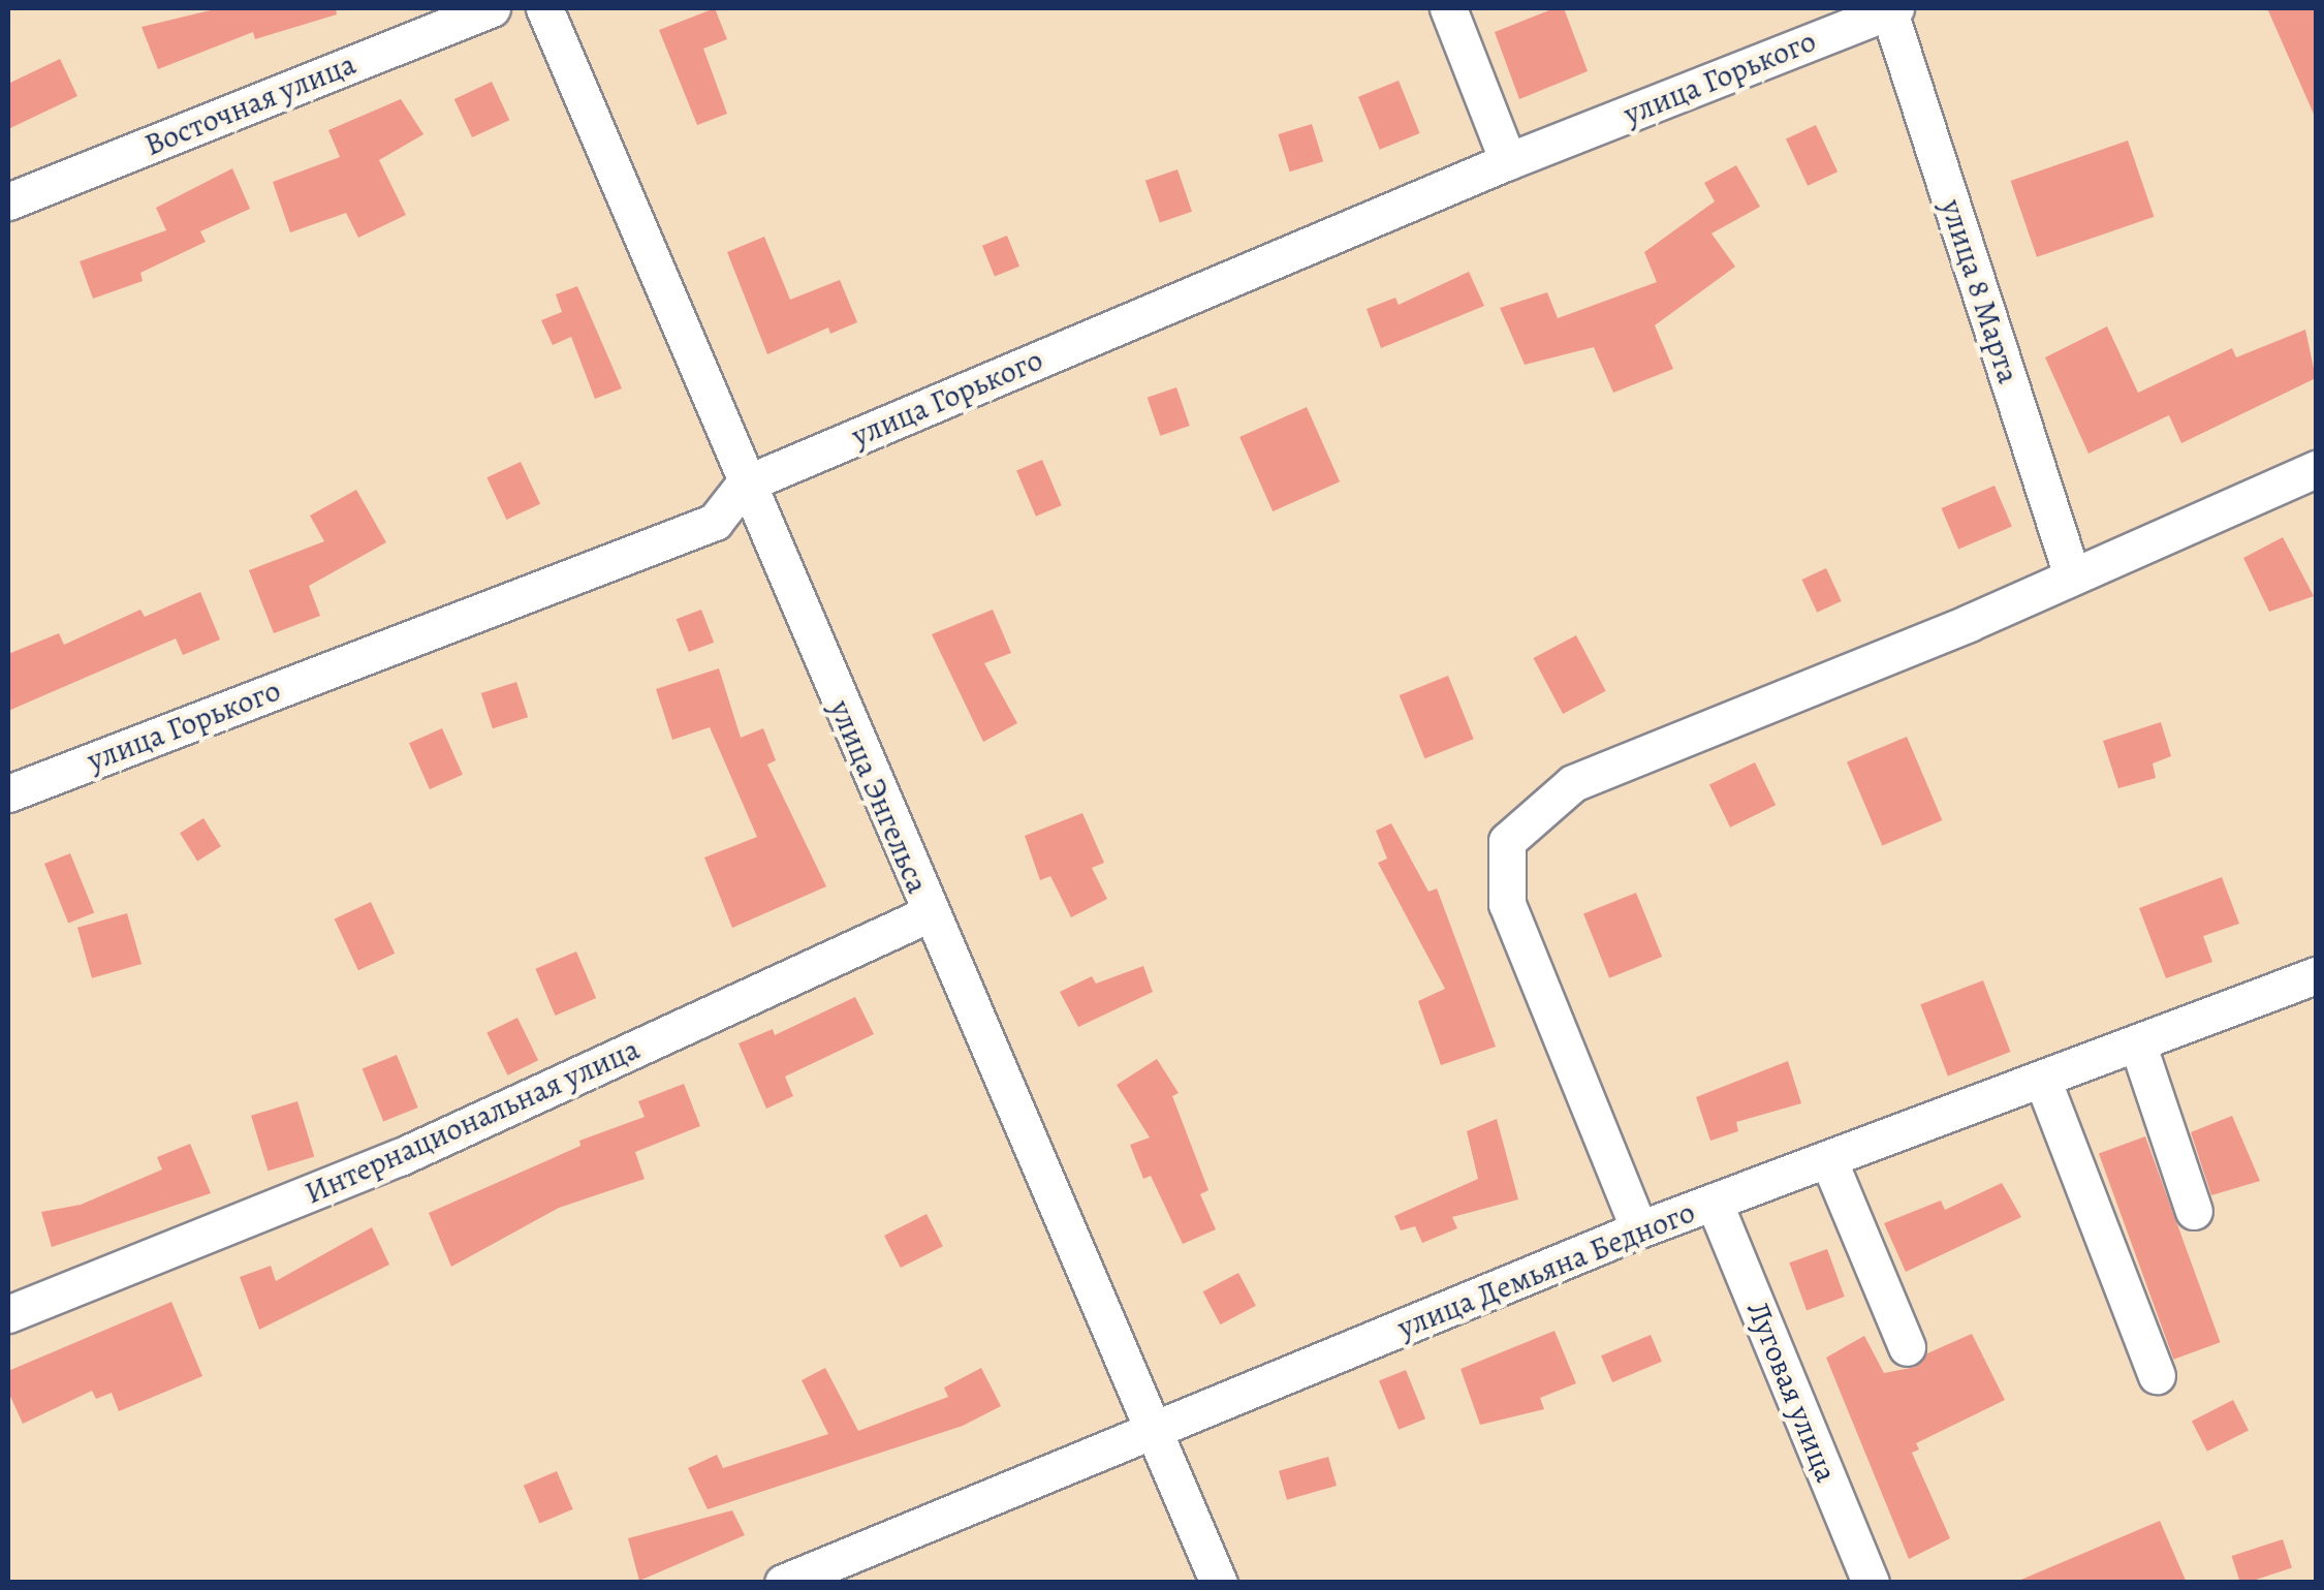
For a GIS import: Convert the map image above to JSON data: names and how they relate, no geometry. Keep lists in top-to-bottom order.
{
  "streets": {
    "street": [
      "улица Горького",
      "Восточная улица",
      "улица 8 Марта",
      "улица Энгельса",
      "Интернациональная улица",
      "улица Демьяна Бедного",
      "Луговая улица"
    ]
  },
  "crossings": [
    ["улица Горького", "улица 8 Марта"],
    ["улица Горького", "улица Энгельса"],
    ["улица Энгельса", "Интернациональная улица"],
    ["улица Энгельса", "улица Демьяна Бедного"],
    ["улица Демьяна Бедного", "Луговая улица"]
  ]
}
